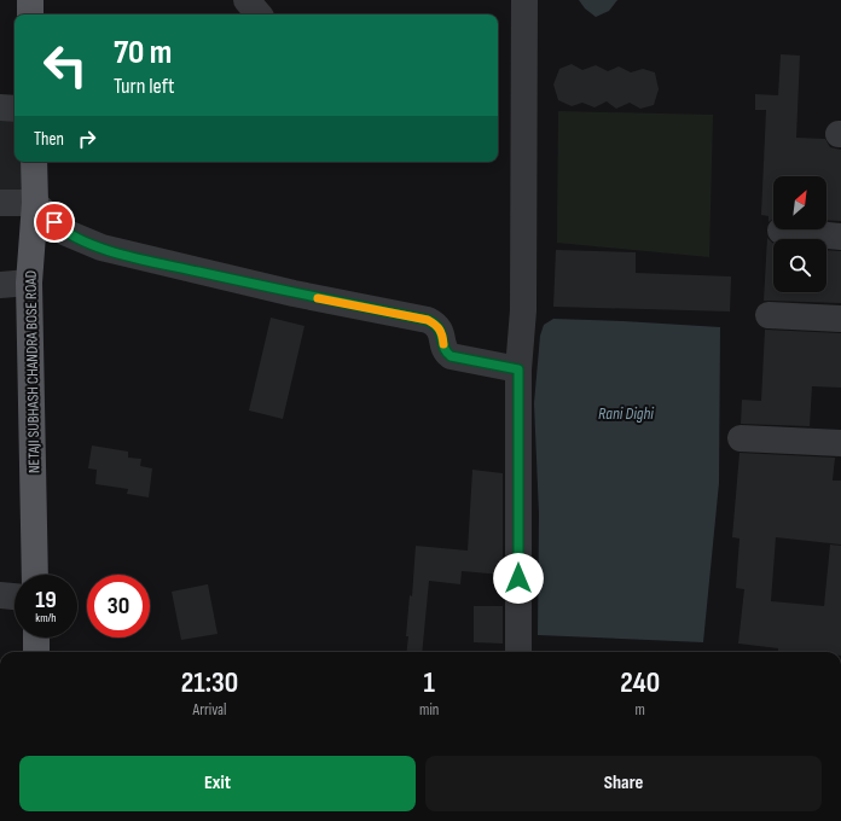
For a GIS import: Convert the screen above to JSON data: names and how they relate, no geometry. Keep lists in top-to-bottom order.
{
  "streets": {
    "main road": ["NETAJI SUBHASH CHANDRA BOSE ROAD"]
  },
  "water": ["Rani Dighi"],
  "north": "top right",
  "page": {
    "turn": ["70 m", "Turn left"],
    "then": "Then",
    "speed": "19 km/h",
    "limit": "30",
    "eta": [
      "21:30",
      "Arrival",
      "1",
      "min",
      "240",
      "m"
    ],
    "buttons": ["Exit", "Share"]
  }
}
